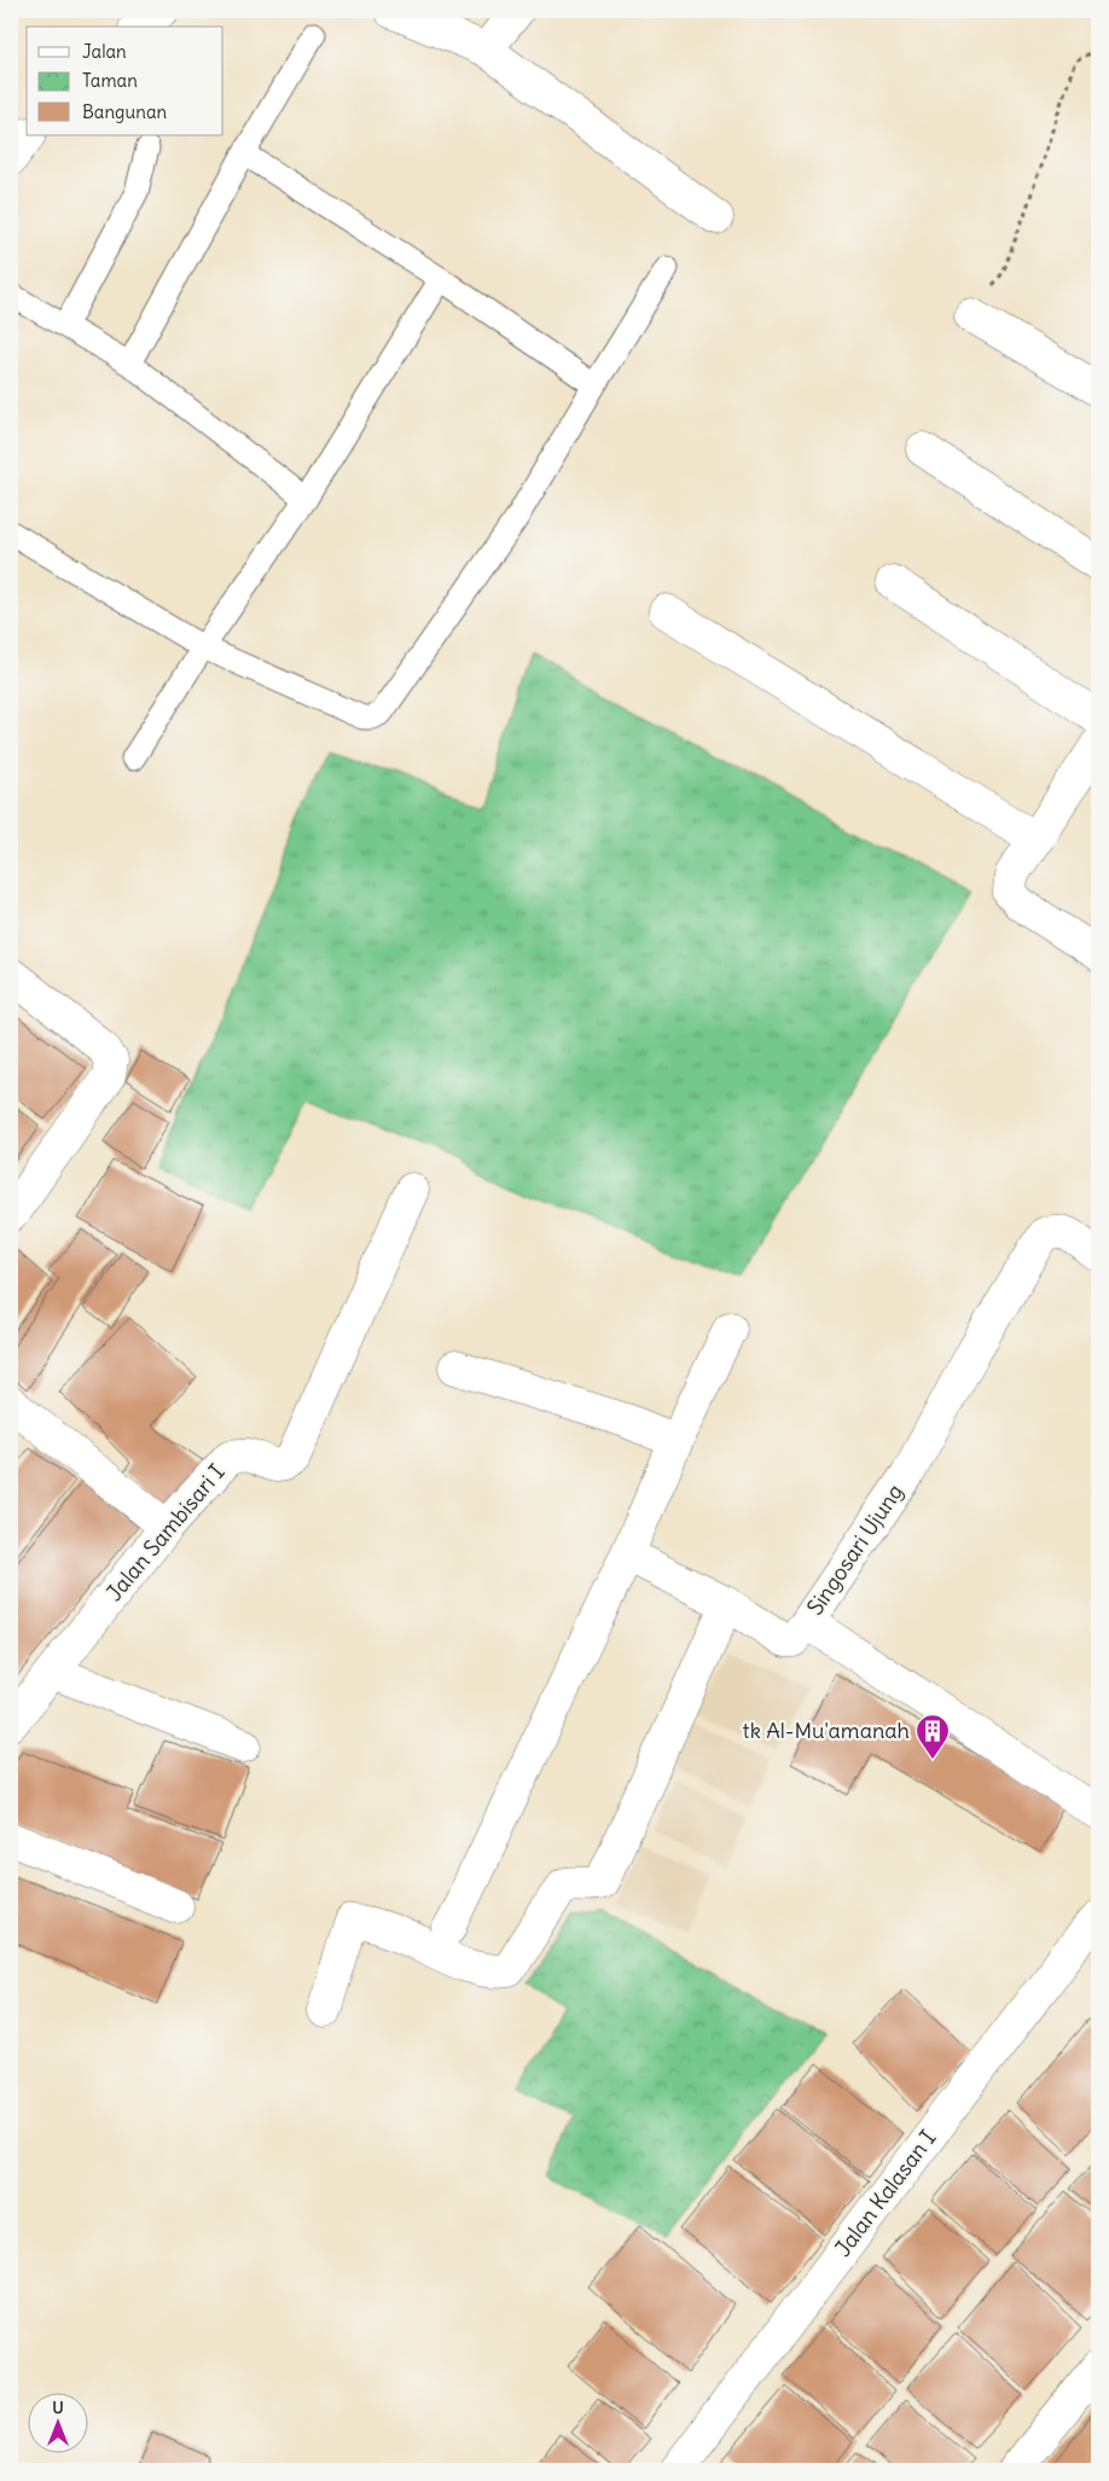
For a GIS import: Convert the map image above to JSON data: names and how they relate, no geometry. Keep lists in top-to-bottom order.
{
  "streets": {
    "street": ["Jalan Sambisari I", "Singosari Ujung", "Jalan Kalasan I"]
  },
  "places": {
    "building": ["tk Al-Mu'amanah"]
  },
  "legend": ["Jalan", "Taman", "Bangunan"],
  "north": "top"
}
